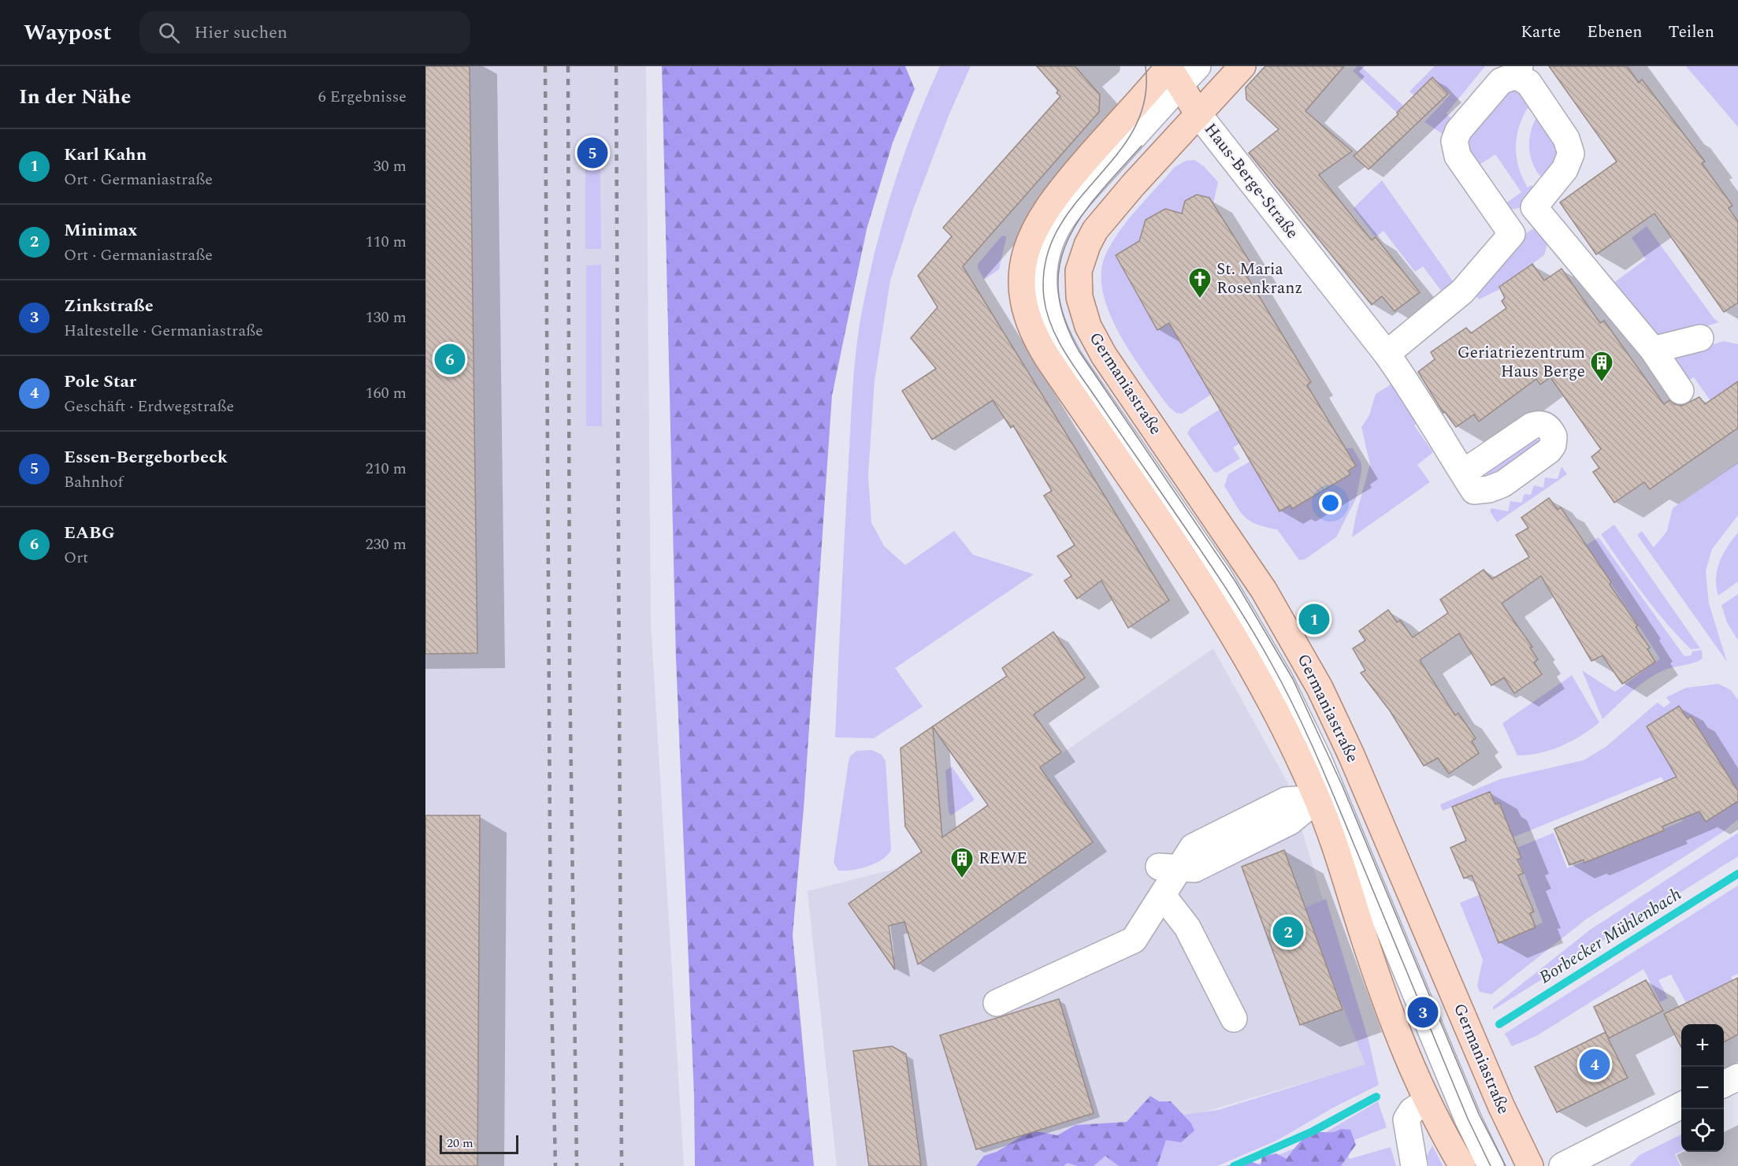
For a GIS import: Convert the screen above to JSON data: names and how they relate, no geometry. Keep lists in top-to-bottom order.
{
  "streets": {
    "main road": ["Haus-Berge-Straße", "Germaniastraße"]
  },
  "crossings": [
    ["Haus-Berge-Straße", "Germaniastraße"]
  ],
  "water": ["Borbecker Mühlenbach"],
  "places": {
    "church": ["St. Maria Rosenkranz"],
    "building": ["Geriatriezentrum Haus Berge", "REWE"]
  },
  "scale_bar": "20 m",
  "page": {
    "header": "Waypost",
    "search": "Hier suchen",
    "nav": ["Karte", "Ebenen", "Teilen"],
    "heading": ["In der Nähe", "6 Ergebnisse"],
    "list": [
      {
        "mark": "1",
        "name": "Karl Kahn",
        "note": "Ort · Germaniastraße",
        "value": "30 m"
      },
      {
        "mark": "2",
        "name": "Minimax",
        "note": "Ort · Germaniastraße",
        "value": "110 m"
      },
      {
        "mark": "3",
        "name": "Zinkstraße",
        "note": "Haltestelle · Germaniastraße",
        "value": "130 m"
      },
      {
        "mark": "4",
        "name": "Pole Star",
        "note": "Geschäft · Erdwegstraße",
        "value": "160 m"
      },
      {
        "mark": "5",
        "name": "Essen-Bergeborbeck",
        "note": "Bahnhof",
        "value": "210 m"
      },
      {
        "mark": "6",
        "name": "EABG",
        "note": "Ort",
        "value": "230 m"
      }
    ],
    "pins": [
      "5",
      "6",
      "1",
      "2",
      "3",
      "4"
    ],
    "map_buttons": ["+", "−"],
    "scale": "20 m"
  }
}
